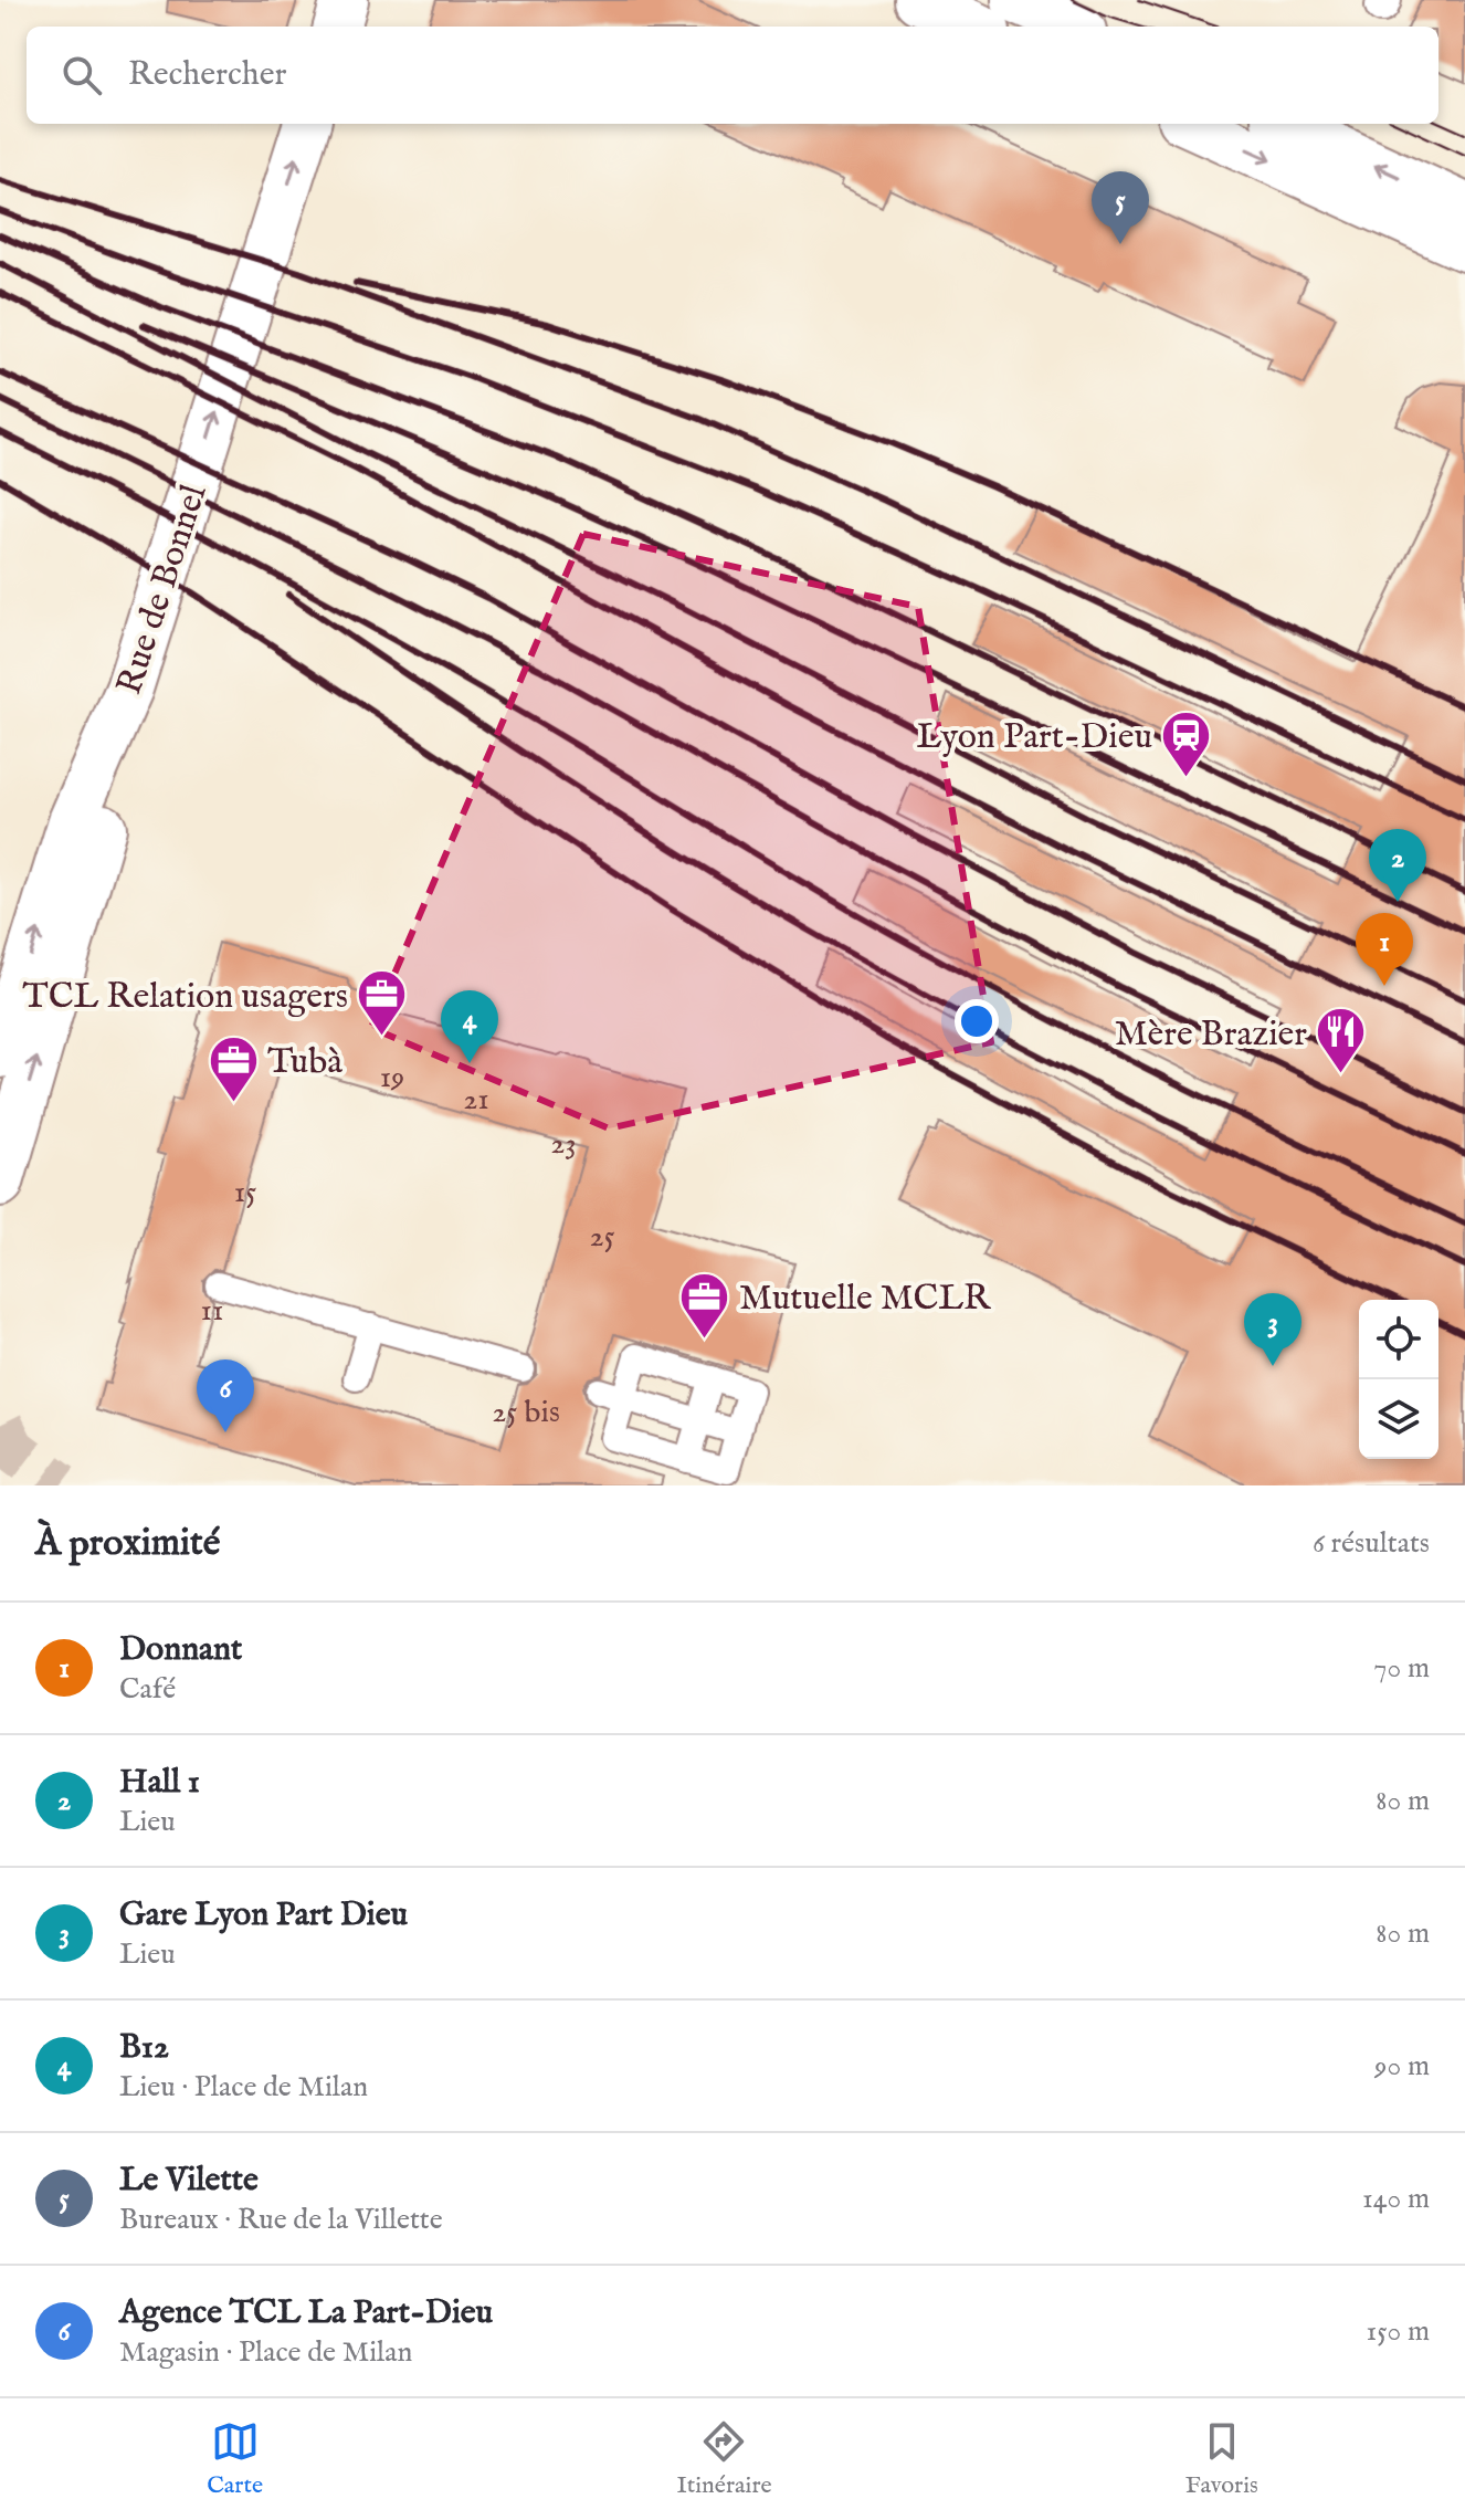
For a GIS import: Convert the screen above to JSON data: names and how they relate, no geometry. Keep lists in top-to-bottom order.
{
  "streets": {
    "main road": ["Rue de Bonnel"]
  },
  "places": {
    "station": ["Lyon Part-Dieu"],
    "office": ["TCL Relation usagers", "Tubà", "Mutuelle MCLR"],
    "restaurant": ["Mère Brazier"]
  },
  "house_numbers": [
    "19",
    "21",
    "23",
    "15",
    "25",
    "11",
    "25 bis"
  ],
  "page": {
    "search": "Rechercher",
    "pins": [
      "5",
      "2",
      "1",
      "4",
      "3",
      "6"
    ],
    "heading": ["À proximité", "6 résultats"],
    "list": [
      {
        "mark": "1",
        "name": "Donnant",
        "note": "Café",
        "value": "70 m"
      },
      {
        "mark": "2",
        "name": "Hall 1",
        "note": "Lieu",
        "value": "80 m"
      },
      {
        "mark": "3",
        "name": "Gare Lyon Part Dieu",
        "note": "Lieu",
        "value": "80 m"
      },
      {
        "mark": "4",
        "name": "B12",
        "note": "Lieu · Place de Milan",
        "value": "90 m"
      },
      {
        "mark": "5",
        "name": "Le Vilette",
        "note": "Bureaux · Rue de la Villette",
        "value": "140 m"
      },
      {
        "mark": "6",
        "name": "Agence TCL La Part-Dieu",
        "note": "Magasin · Place de Milan",
        "value": "150 m"
      }
    ],
    "nav": ["Carte", "Itinéraire", "Favoris"]
  }
}
